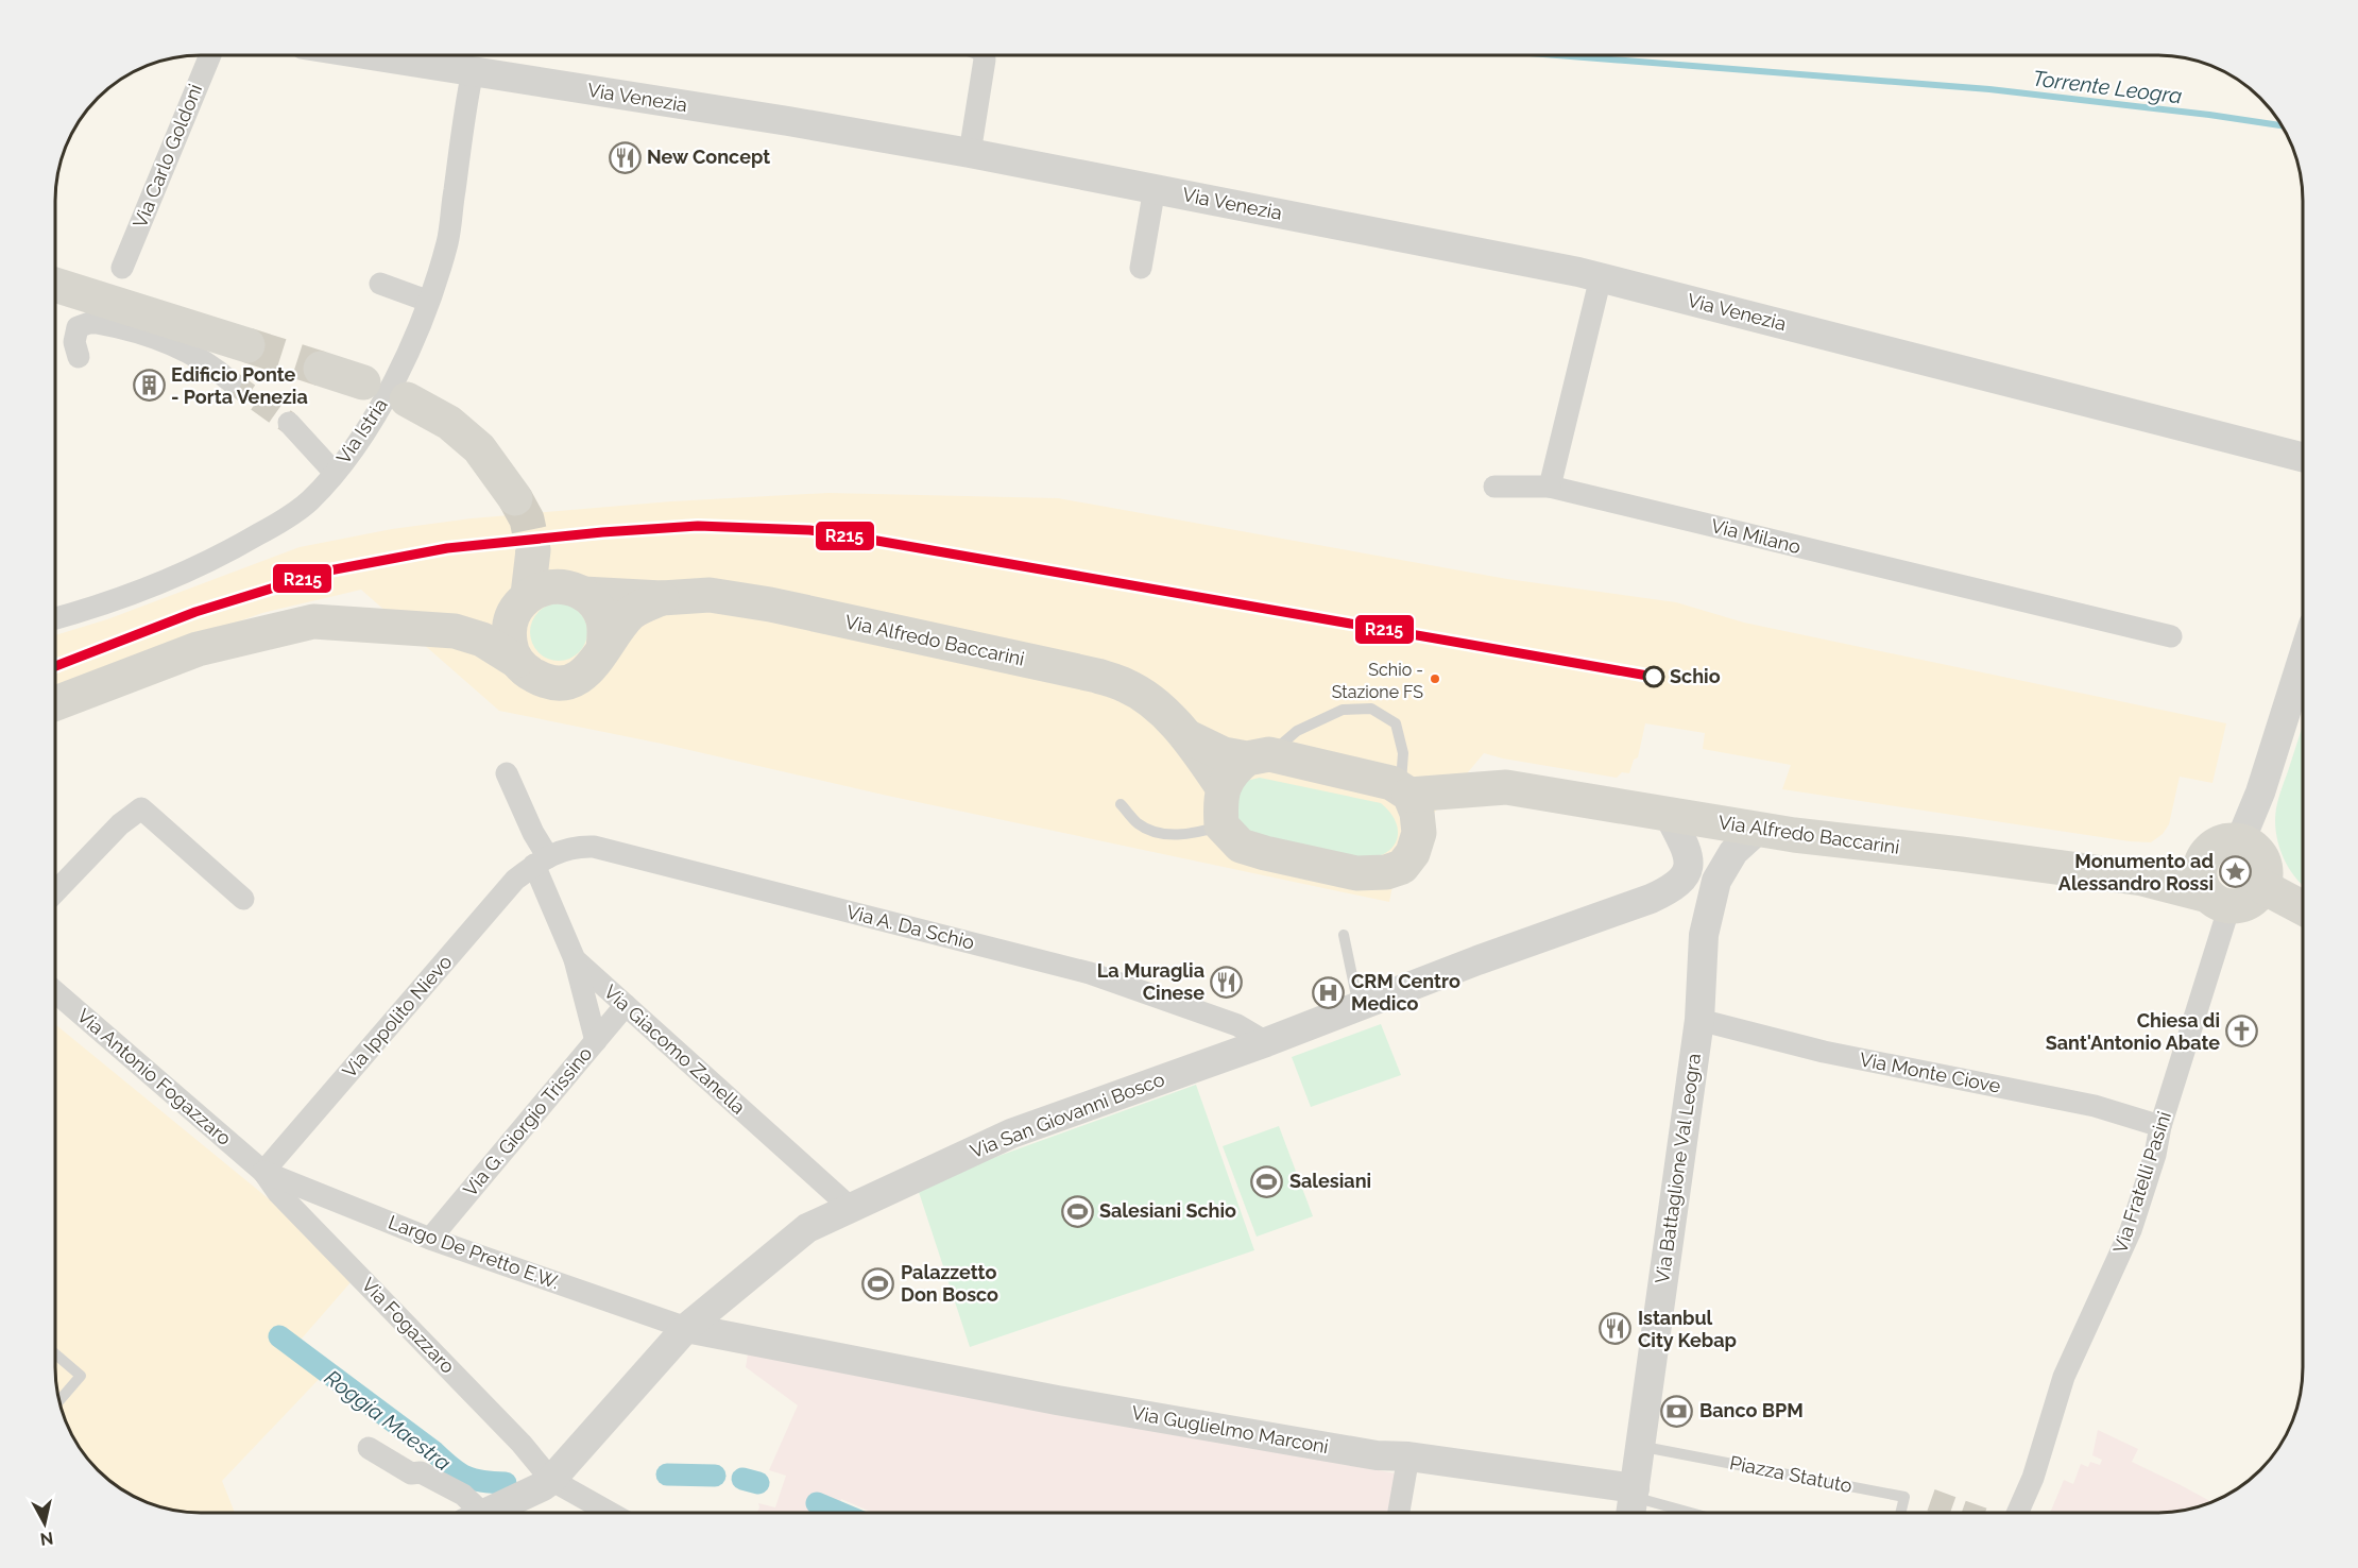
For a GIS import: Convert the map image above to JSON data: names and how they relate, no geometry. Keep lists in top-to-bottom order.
{
  "streets": {
    "main road": ["Via Alfredo Baccarini"],
    "street": [
      "Via Venezia",
      "Via Carlo Goldoni",
      "Via Istria",
      "Via Milano",
      "Via A. Da Schio",
      "Via Ippolito Nievo",
      "Via Giacomo Zanella",
      "Via Monte Ciove",
      "Via Antonio Fogazzaro",
      "Via San Giovanni Bosco",
      "Via G. Giorgio Trissino",
      "Via Battaglione Val Leogra",
      "Via Fratelli Pasini",
      "Largo De Pretto E.W.",
      "Via Fogazzaro",
      "Via Guglielmo Marconi"
    ],
    "lane": ["Piazza Statuto"]
  },
  "crossings": [
    ["Via Venezia", "Via Istria"],
    ["Via Alfredo Baccarini", "Via San Giovanni Bosco"],
    ["Via Alfredo Baccarini", "Via Battaglione Val Leogra"],
    ["Via Alfredo Baccarini", "Via Fratelli Pasini"],
    ["Via A. Da Schio", "Via Ippolito Nievo"],
    ["Via A. Da Schio", "Via Giacomo Zanella"],
    ["Via A. Da Schio", "Via San Giovanni Bosco"],
    ["Via Ippolito Nievo", "Via Giacomo Zanella"],
    ["Via Ippolito Nievo", "Via Antonio Fogazzaro"],
    ["Via Ippolito Nievo", "Largo De Pretto E.W."],
    ["Via Ippolito Nievo", "Via Fogazzaro"],
    ["Via Giacomo Zanella", "Via San Giovanni Bosco"],
    ["Via Giacomo Zanella", "Via G. Giorgio Trissino"],
    ["Via Monte Ciove", "Via Battaglione Val Leogra"],
    ["Via Monte Ciove", "Via Fratelli Pasini"],
    ["Via Antonio Fogazzaro", "Largo De Pretto E.W."],
    ["Via Antonio Fogazzaro", "Via Fogazzaro"],
    ["Via San Giovanni Bosco", "Largo De Pretto E.W."],
    ["Via San Giovanni Bosco", "Via Fogazzaro"],
    ["Via San Giovanni Bosco", "Via Guglielmo Marconi"],
    ["Via G. Giorgio Trissino", "Largo De Pretto E.W."],
    ["Via Battaglione Val Leogra", "Via Guglielmo Marconi"],
    ["Via Battaglione Val Leogra", "Piazza Statuto"],
    ["Largo De Pretto E.W.", "Via Fogazzaro"],
    ["Largo De Pretto E.W.", "Via Guglielmo Marconi"]
  ],
  "water": ["Torrente Leogra", "Roggia Maestra"],
  "places": {
    "restaurant": ["New Concept", "La Muraglia Cinese", "Istanbul City Kebap"],
    "building": ["Edificio Ponte - Porta Venezia"],
    "other": ["Schio", "Schio - Stazione FS"],
    "place": ["Monumento ad Alessandro Rossi"],
    "hospital": ["CRM Centro Medico"],
    "church": ["Chiesa di Sant'Antonio Abate"],
    "sports": ["Salesiani", "Salesiani Schio", "Palazzetto Don Bosco"],
    "bank": ["Banco BPM"]
  },
  "lines": ["transit line R215"],
  "north": "bottom"
}
